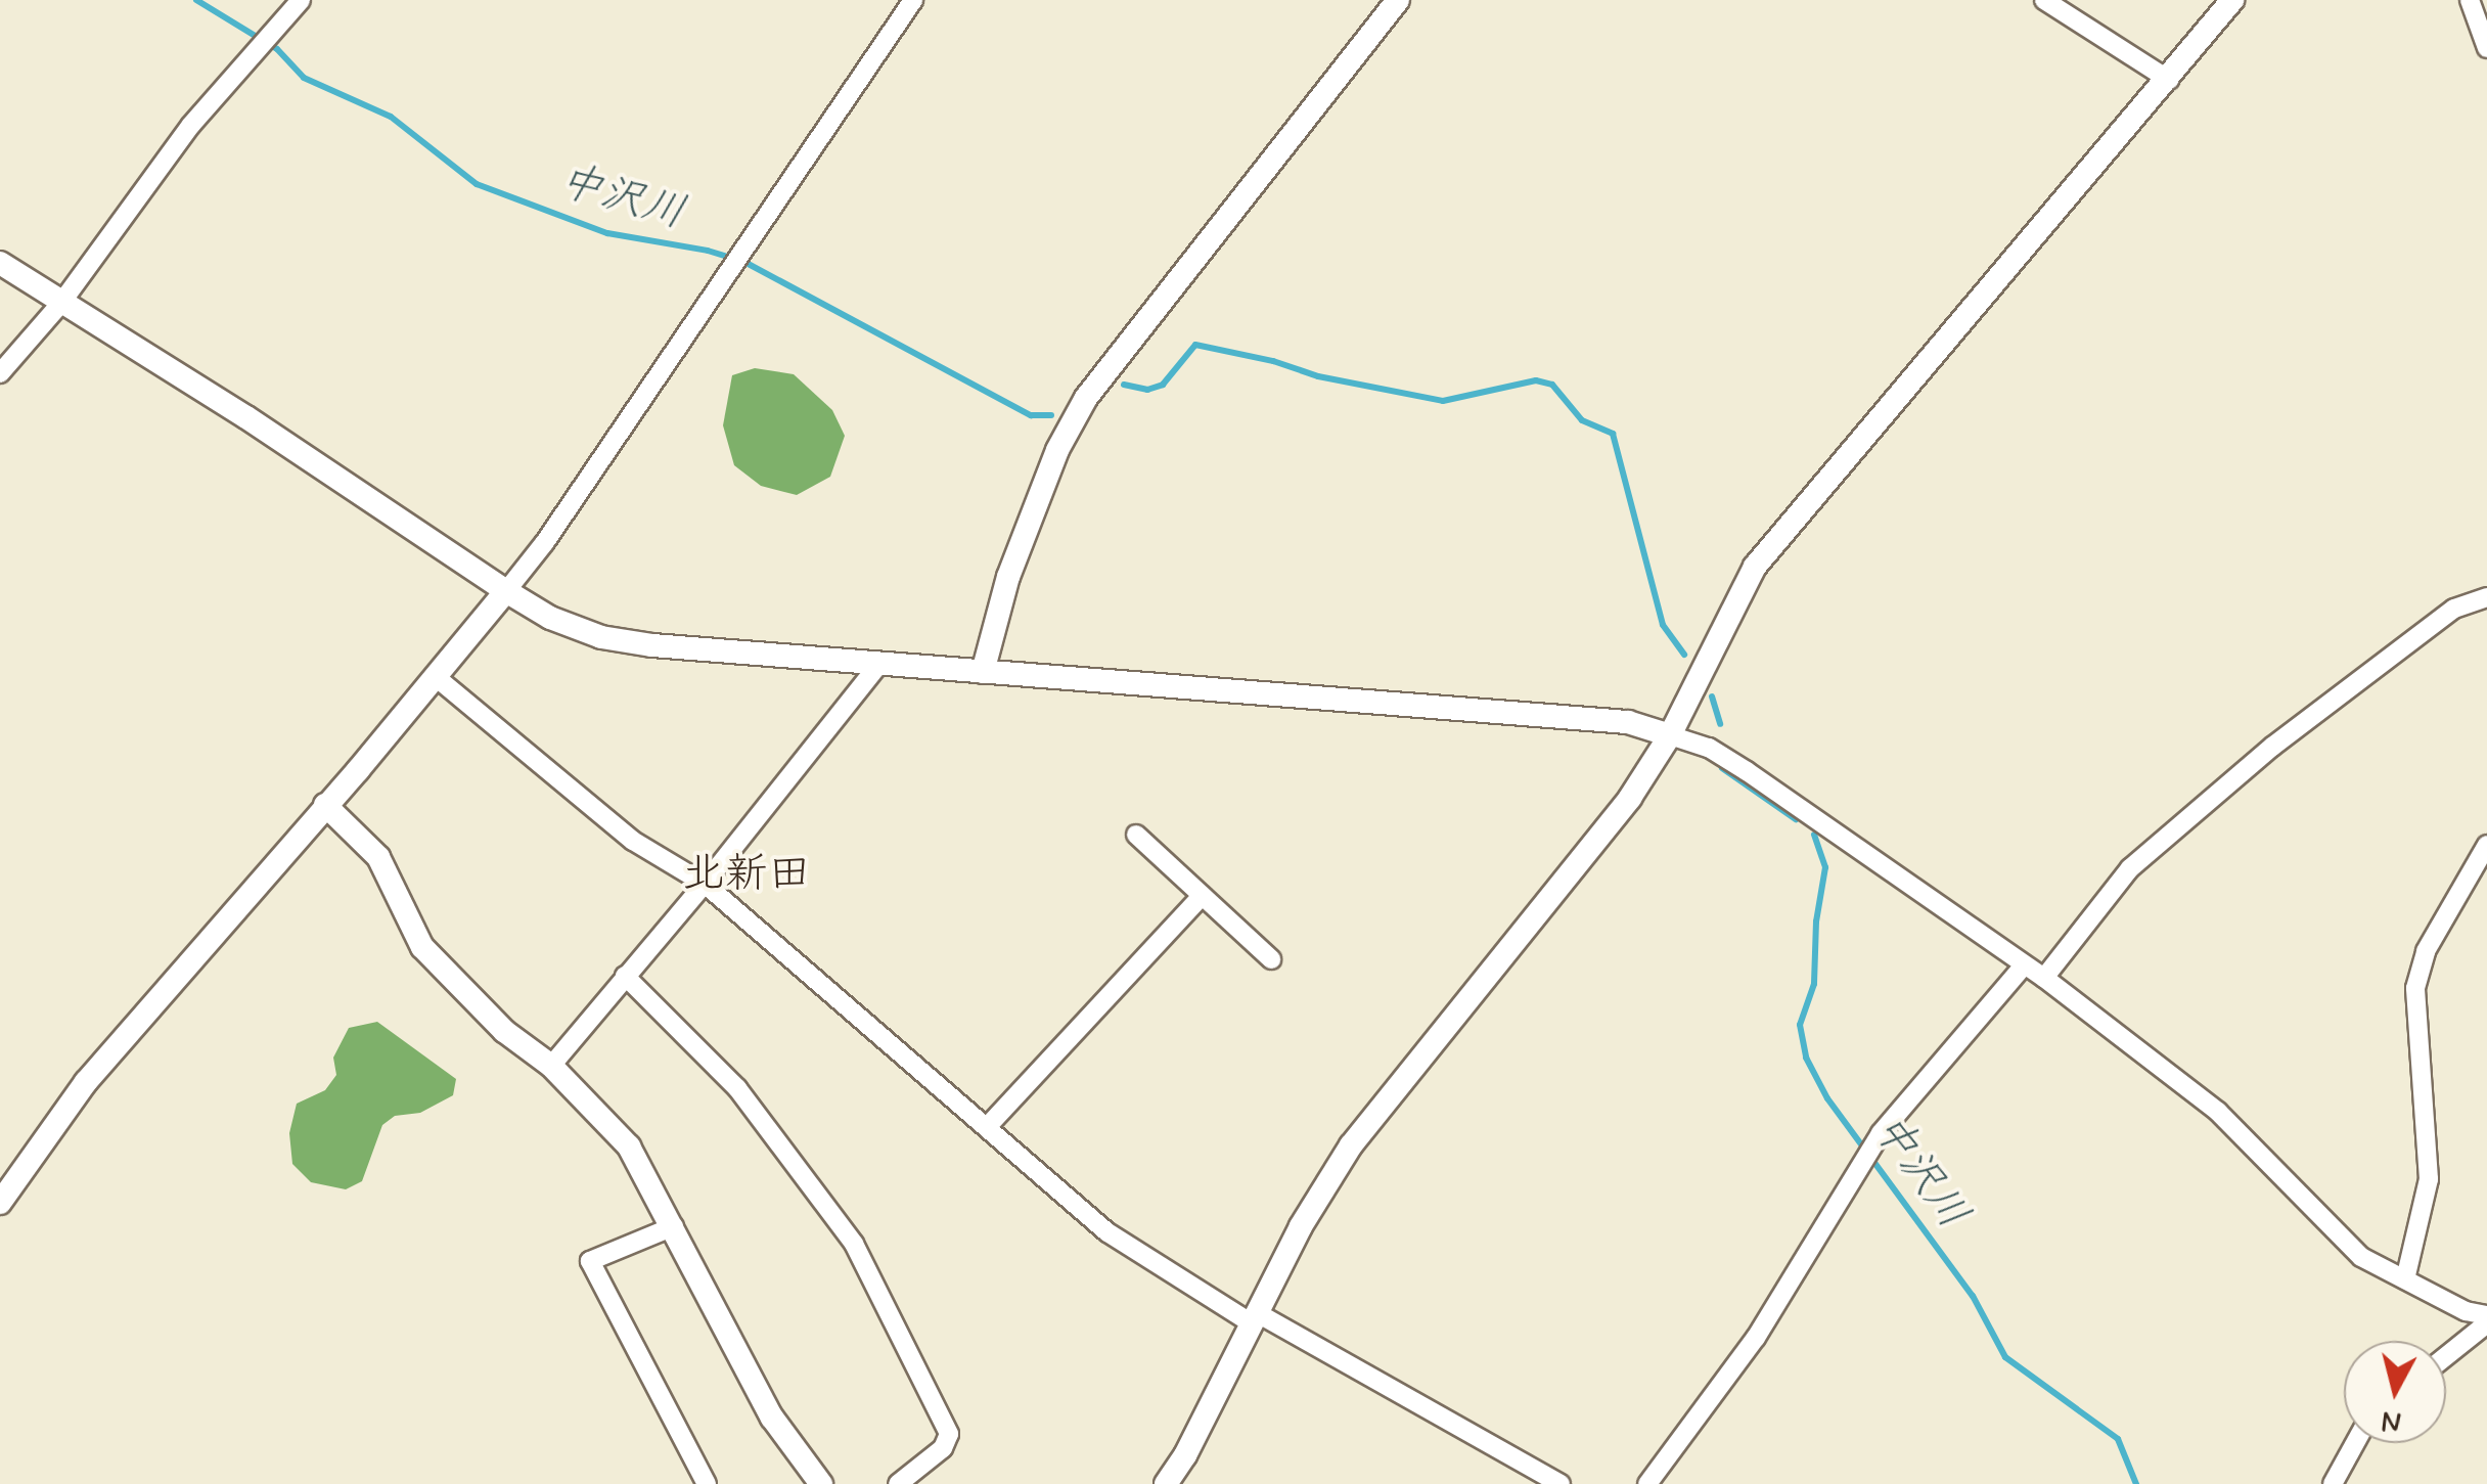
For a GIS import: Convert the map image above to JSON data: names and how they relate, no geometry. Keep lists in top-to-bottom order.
{
  "districts": ["北新田"],
  "water": ["中沢川"],
  "north": "bottom"
}
